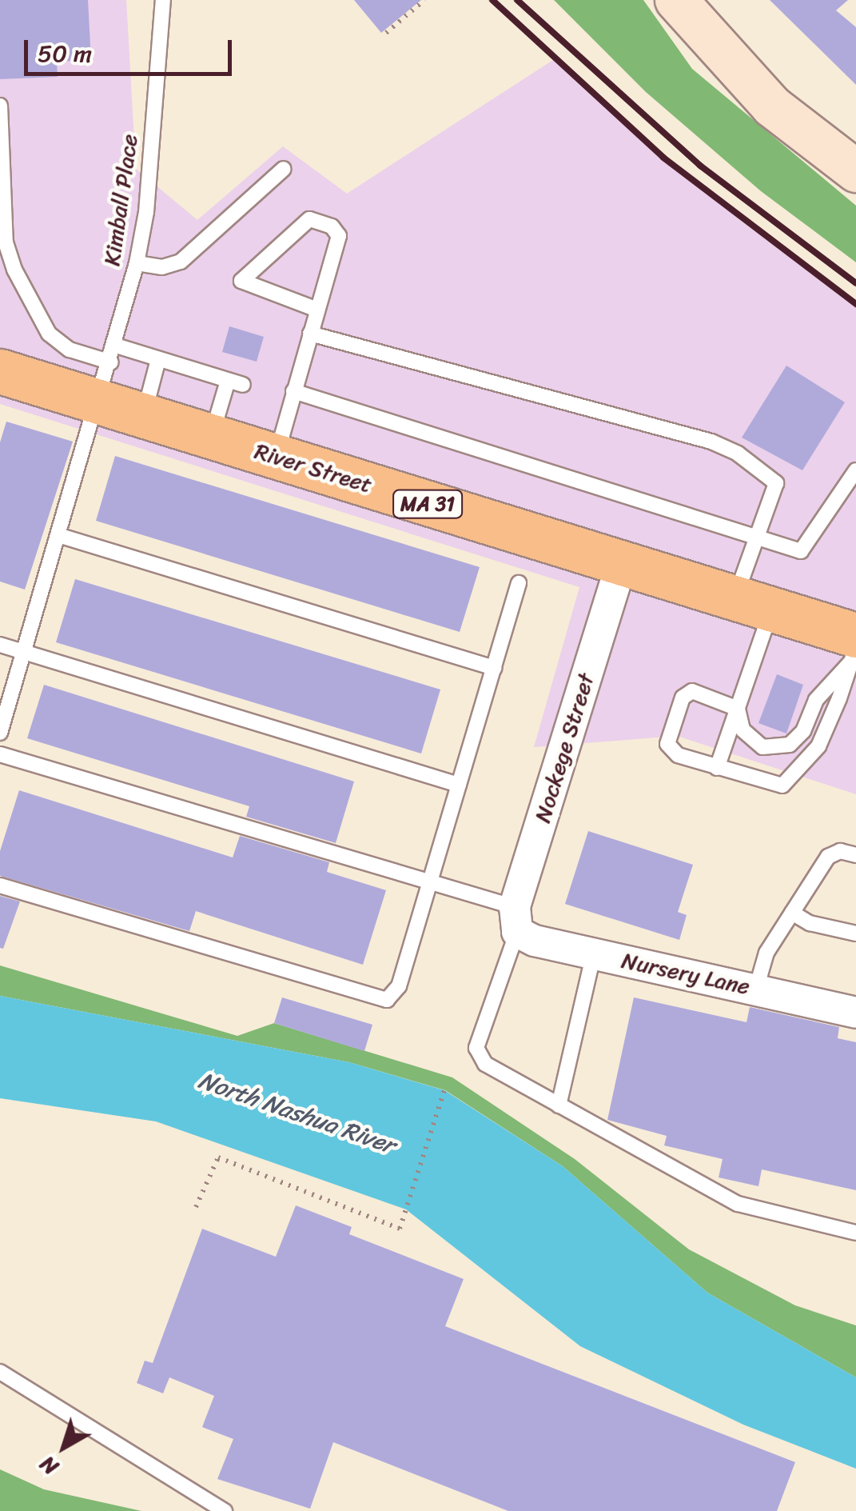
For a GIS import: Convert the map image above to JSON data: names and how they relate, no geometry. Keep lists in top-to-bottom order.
{
  "streets": {
    "highway": ["River Street", "MA 31"],
    "street": ["Nockege Street", "Nursery Lane"],
    "lane": ["Kimball Place"]
  },
  "crossings": [
    ["Kimball Place", "River Street"],
    ["River Street", "Nockege Street"],
    ["Nockege Street", "Nursery Lane"]
  ],
  "water": ["North Nashua River"],
  "scale_bar": "50 m",
  "north": "bottom left"
}
